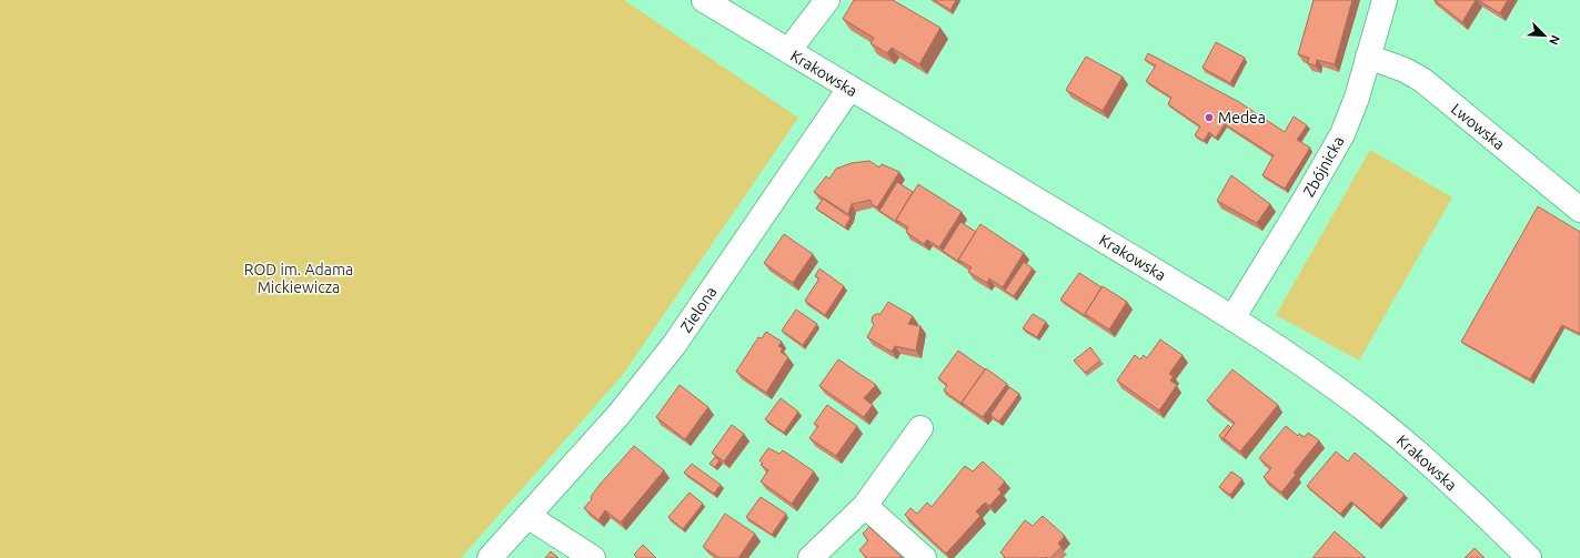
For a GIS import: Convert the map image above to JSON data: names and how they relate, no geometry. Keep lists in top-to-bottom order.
{
  "streets": {
    "street": [
      "Krakowska",
      "Lwowska",
      "Zbójnicka",
      "Zielona"
    ]
  },
  "crossings": [
    ["Krakowska", "Zbójnicka"],
    ["Krakowska", "Zielona"],
    ["Lwowska", "Zbójnicka"]
  ],
  "parks": ["ROD im. Adama Mickiewicza"],
  "places": ["Medea"],
  "north": "bottom right"
}
